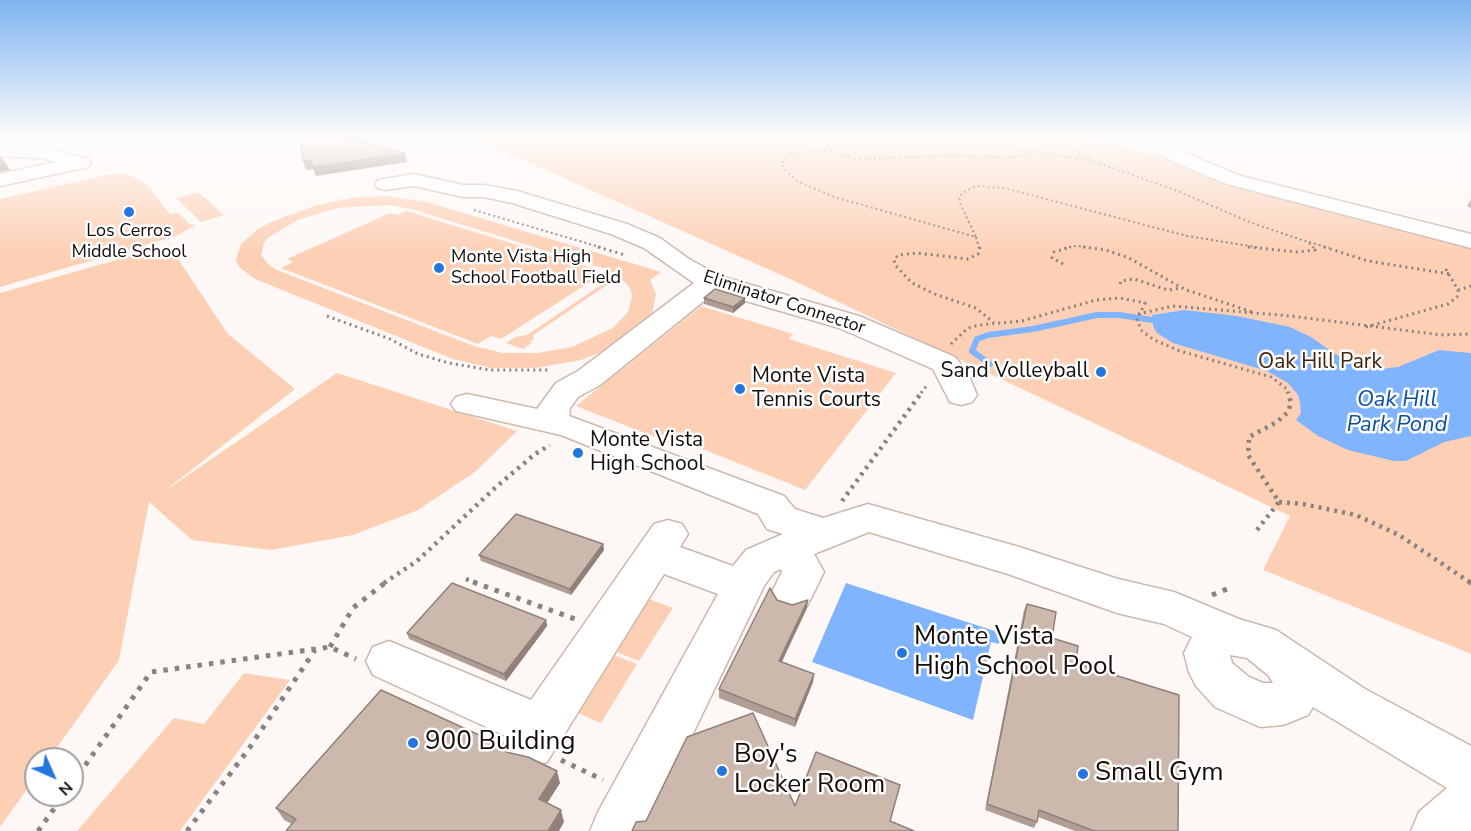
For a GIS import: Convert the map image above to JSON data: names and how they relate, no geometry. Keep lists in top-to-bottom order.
{
  "streets": {
    "street": ["Eliminator Connector"]
  },
  "water": ["Oak Hill Park Pond"],
  "parks": ["Oak Hill Park"],
  "places": [
    "Los Cerros Middle School",
    "Monte Vista High School Football Field",
    "Sand Volleyball",
    "Monte Vista Tennis Courts",
    "Monte Vista High School",
    "Monte Vista High School Pool",
    "900 Building",
    "Boy's Locker Room",
    "Small Gym"
  ],
  "north": "bottom right"
}
